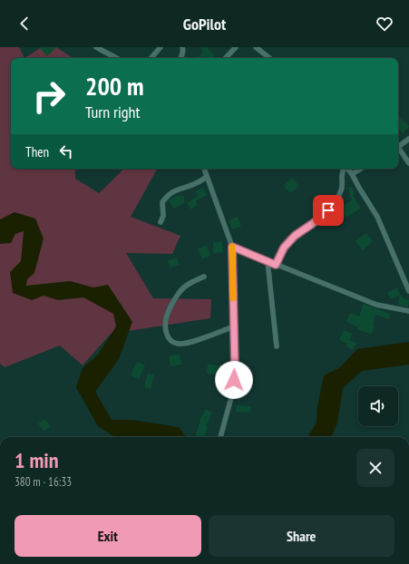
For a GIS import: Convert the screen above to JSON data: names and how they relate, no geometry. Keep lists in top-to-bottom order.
{
  "page": {
    "header": "GoPilot",
    "turn": ["200 m", "Turn right"],
    "then": "Then",
    "heading": ["1 min", "380 m · 16:33"],
    "buttons": ["Exit", "Share"]
  }
}
